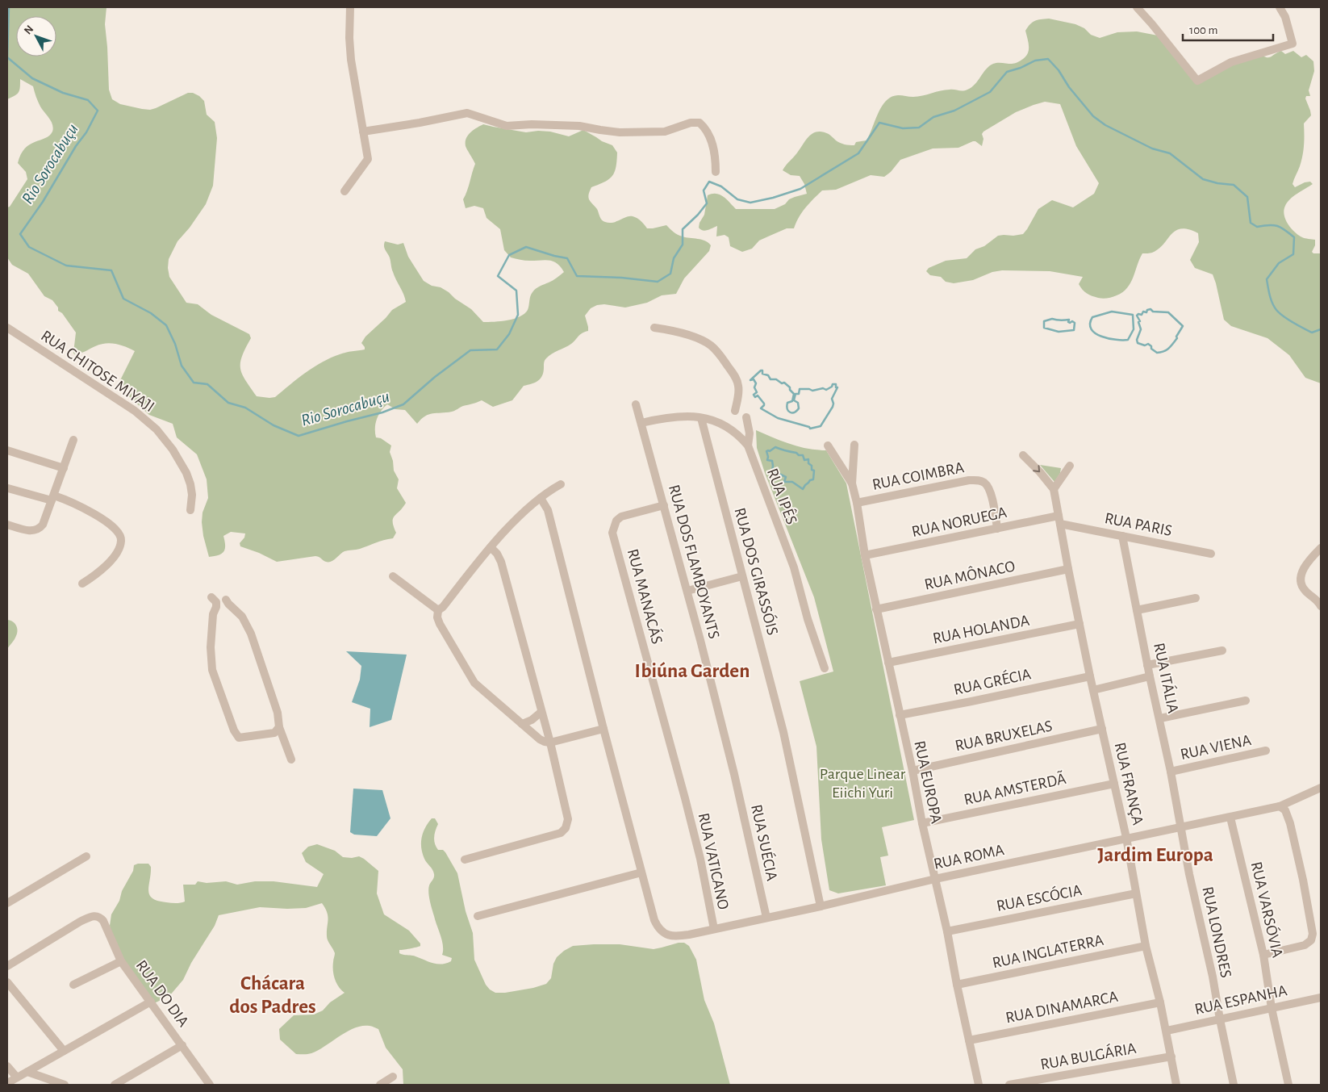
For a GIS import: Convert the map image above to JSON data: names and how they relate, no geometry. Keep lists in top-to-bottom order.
{
  "streets": {
    "street": [
      "RUA CHITOSE MIYAJI",
      "RUA COIMBRA",
      "RUA IPÊS",
      "RUA NORUEGA",
      "RUA PARIS",
      "RUA DOS FLAMBOYANTS",
      "RUA DOS GIRASSÓIS",
      "RUA MÔNACO",
      "RUA MANACÁS",
      "RUA HOLANDA",
      "RUA ITÁLIA",
      "RUA GRÉCIA",
      "RUA BRUXELAS",
      "RUA VIENA",
      "RUA EUROPA",
      "RUA FRANÇA",
      "RUA AMSTERDÃ",
      "RUA SUÉCIA",
      "RUA ROMA",
      "RUA VATICANO",
      "RUA ESCÓCIA",
      "RUA VARSÓVIA",
      "RUA LONDRES",
      "RUA INGLATERRA",
      "RUA DO DIA",
      "RUA ESPANHA",
      "RUA DINAMARCA",
      "RUA BULGÁRIA"
    ]
  },
  "crossings": [
    ["RUA COIMBRA", "RUA NORUEGA"],
    ["RUA COIMBRA", "RUA EUROPA"],
    ["RUA IPÊS", "RUA DOS FLAMBOYANTS"],
    ["RUA IPÊS", "RUA DOS GIRASSÓIS"],
    ["RUA NORUEGA", "RUA PARIS"],
    ["RUA NORUEGA", "RUA EUROPA"],
    ["RUA NORUEGA", "RUA FRANÇA"],
    ["RUA PARIS", "RUA ITÁLIA"],
    ["RUA PARIS", "RUA FRANÇA"],
    ["RUA DOS FLAMBOYANTS", "RUA MANACÁS"],
    ["RUA DOS FLAMBOYANTS", "RUA SUÉCIA"],
    ["RUA DOS GIRASSÓIS", "RUA ROMA"],
    ["RUA MÔNACO", "RUA EUROPA"],
    ["RUA MÔNACO", "RUA FRANÇA"],
    ["RUA MANACÁS", "RUA VATICANO"],
    ["RUA HOLANDA", "RUA EUROPA"],
    ["RUA HOLANDA", "RUA FRANÇA"],
    ["RUA ITÁLIA", "RUA VIENA"],
    ["RUA ITÁLIA", "RUA ROMA"],
    ["RUA ITÁLIA", "RUA LONDRES"],
    ["RUA GRÉCIA", "RUA EUROPA"],
    ["RUA GRÉCIA", "RUA FRANÇA"],
    ["RUA BRUXELAS", "RUA EUROPA"],
    ["RUA BRUXELAS", "RUA FRANÇA"],
    ["RUA EUROPA", "RUA AMSTERDÃ"],
    ["RUA EUROPA", "RUA ROMA"],
    ["RUA EUROPA", "RUA ESCÓCIA"],
    ["RUA EUROPA", "RUA INGLATERRA"],
    ["RUA EUROPA", "RUA DINAMARCA"],
    ["RUA FRANÇA", "RUA AMSTERDÃ"],
    ["RUA FRANÇA", "RUA ROMA"],
    ["RUA FRANÇA", "RUA ESCÓCIA"],
    ["RUA FRANÇA", "RUA INGLATERRA"],
    ["RUA FRANÇA", "RUA ESPANHA"],
    ["RUA FRANÇA", "RUA DINAMARCA"],
    ["RUA FRANÇA", "RUA BULGÁRIA"],
    ["RUA SUÉCIA", "RUA ROMA"],
    ["RUA ROMA", "RUA VATICANO"],
    ["RUA ROMA", "RUA VARSÓVIA"],
    ["RUA ROMA", "RUA LONDRES"],
    ["RUA VARSÓVIA", "RUA ESPANHA"],
    ["RUA LONDRES", "RUA ESPANHA"]
  ],
  "districts": ["Ibiúna Garden", "Jardim Europa", "Chácara dos Padres"],
  "water": ["Rio Sorocabuçu"],
  "parks": ["Parque Linear Eiichi Yuri"],
  "scale_bar": "100 m",
  "north": "top left"
}
